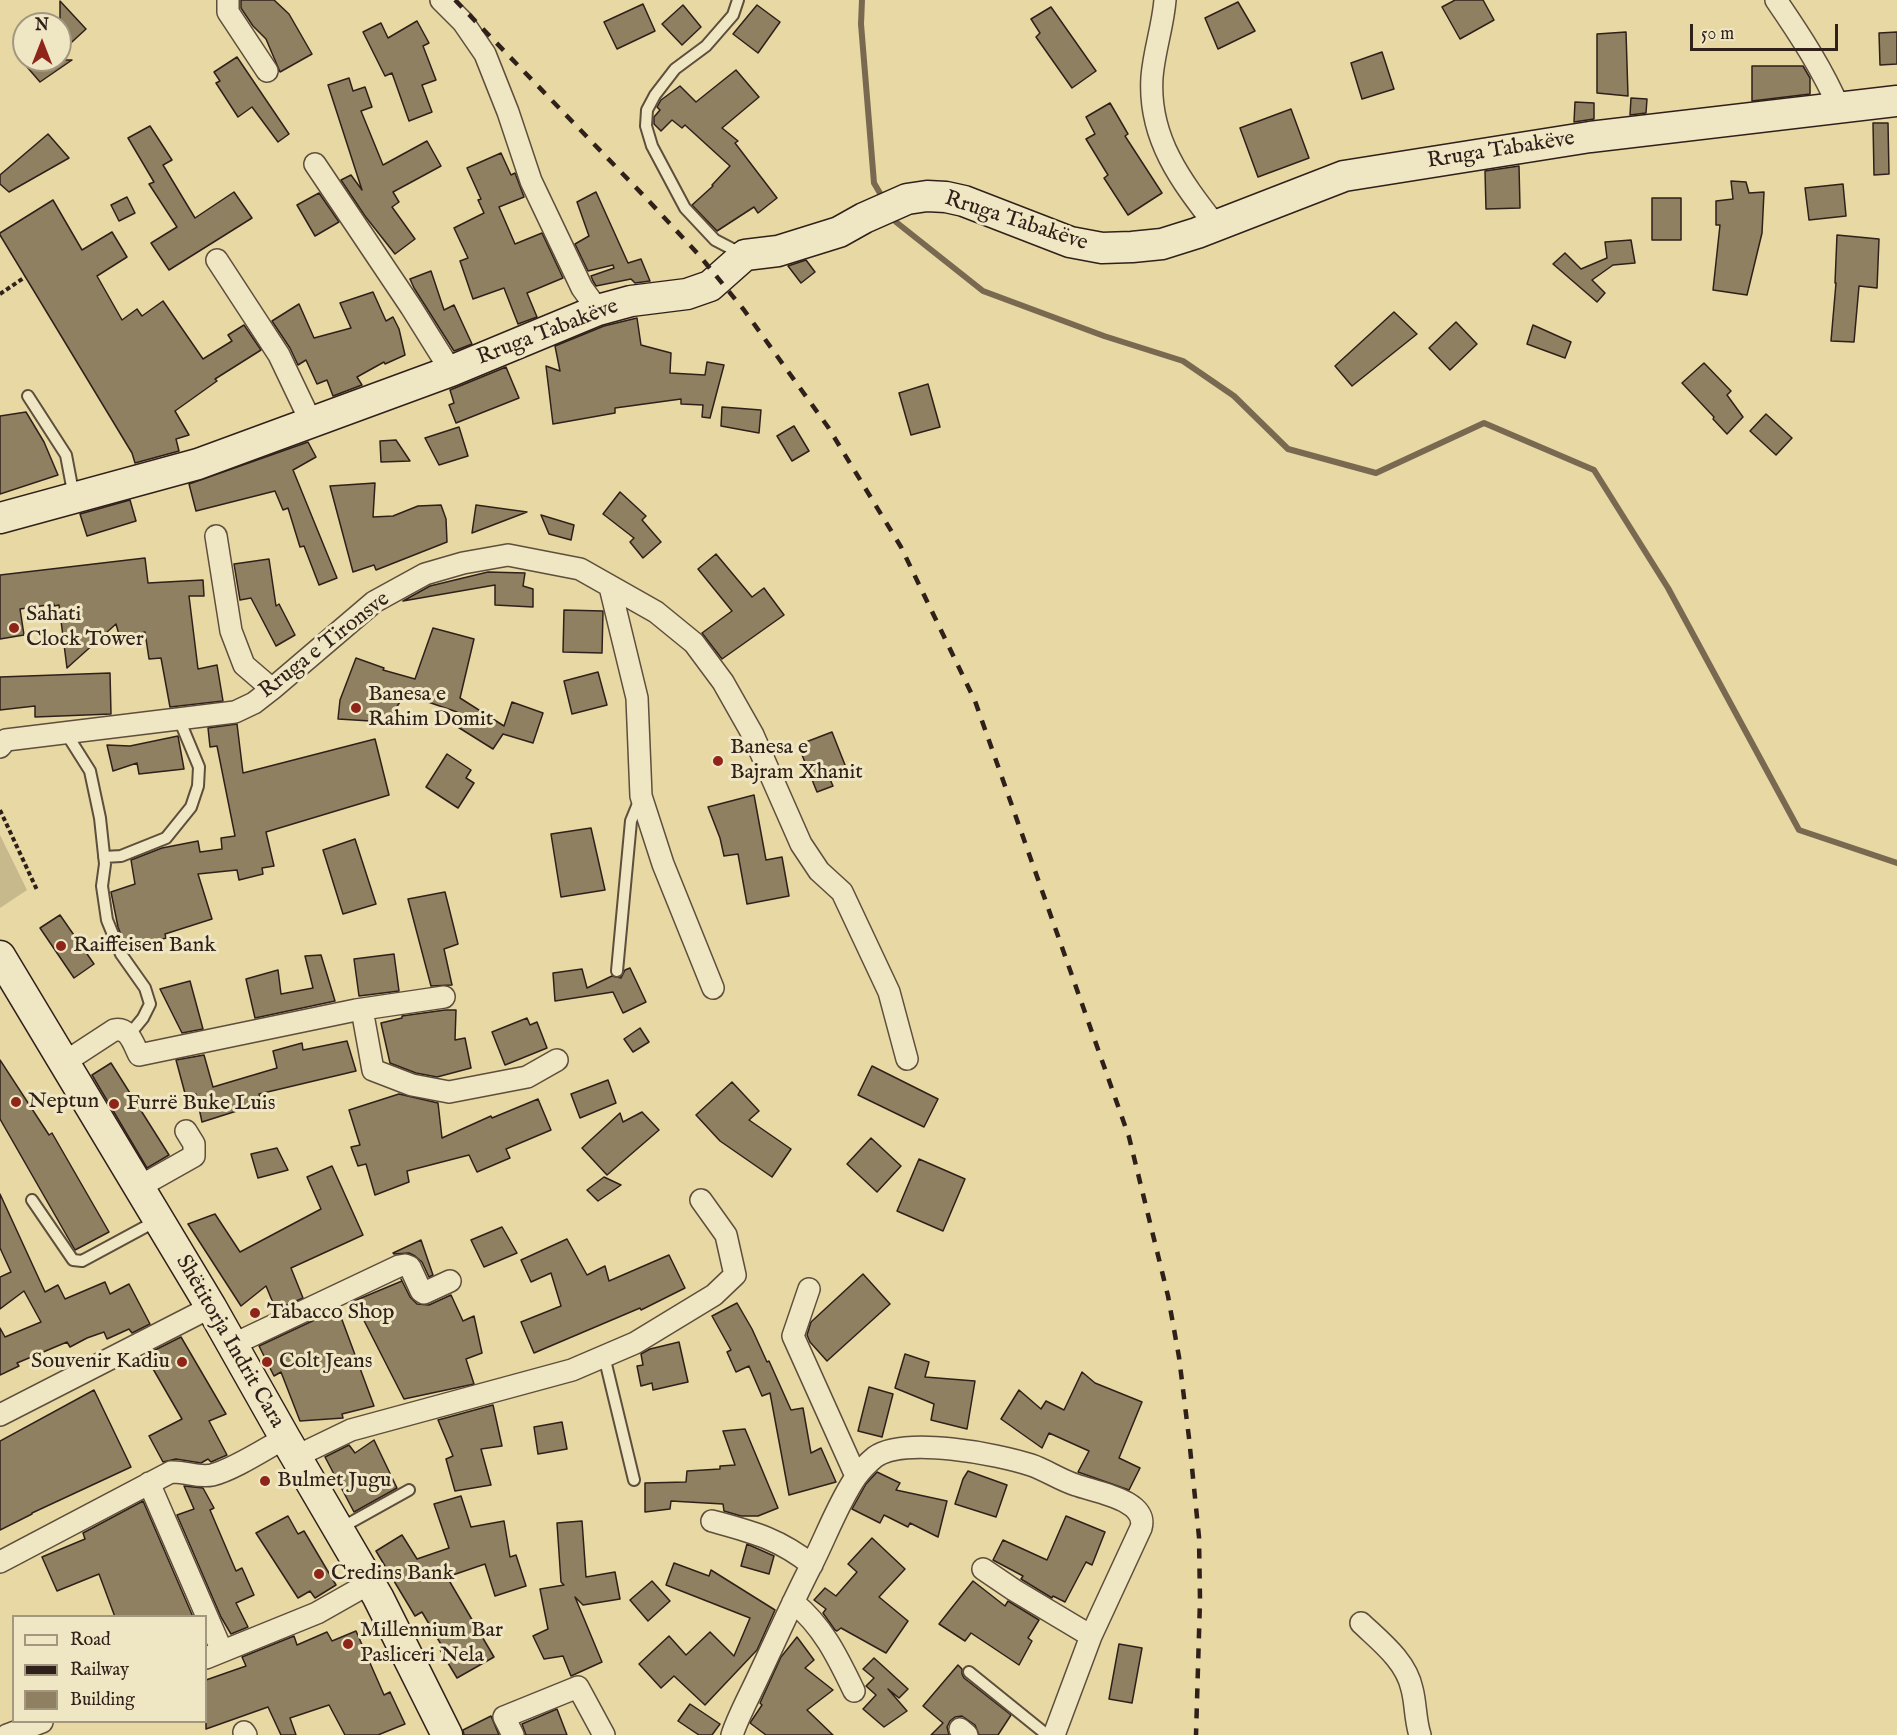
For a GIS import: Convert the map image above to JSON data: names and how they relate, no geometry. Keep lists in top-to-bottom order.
{
  "streets": {
    "street": ["Rruga Tabakëve", "Rruga e Tironsve", "Shëtitorja Indrit Cara"]
  },
  "places": [
    "Sahati Clock Tower",
    "Banesa e Rahim Domit",
    "Banesa e Bajram Xhanit",
    "Raiffeisen Bank",
    "Neptun",
    "Furrë Buke Luis",
    "Tabacco Shop",
    "Souvenir Kadiu",
    "Colt Jeans",
    "Bulmet Jugu",
    "Credins Bank",
    "Millennium Bar Pasliceri Nela"
  ],
  "legend": ["Road", "Railway", "Building"],
  "scale_bar": "50 m",
  "north": "top"
}
